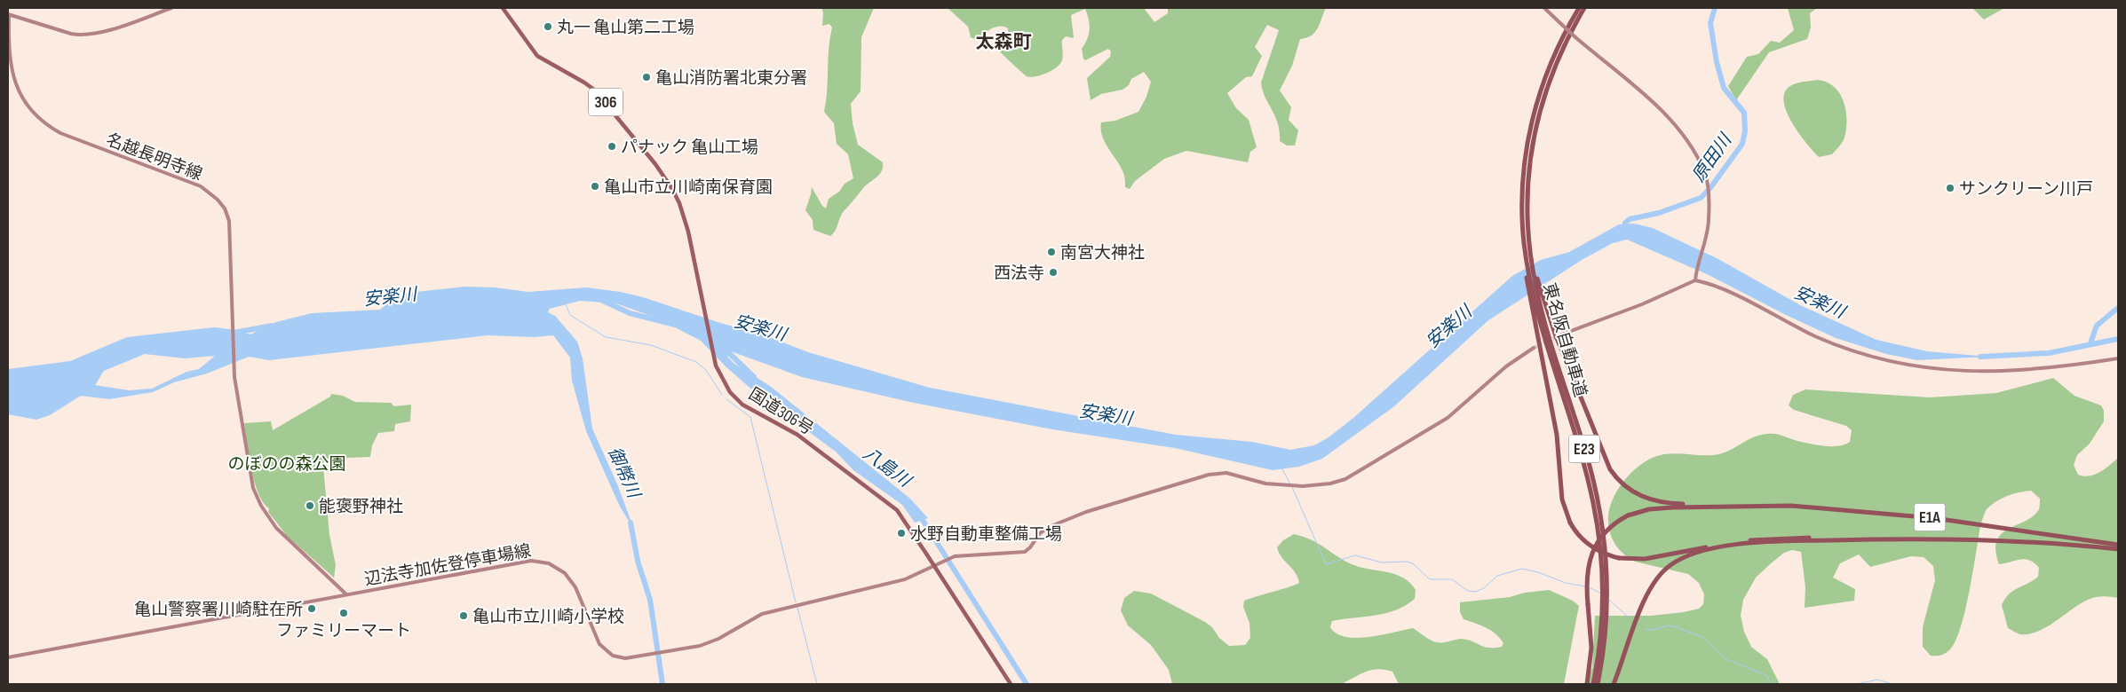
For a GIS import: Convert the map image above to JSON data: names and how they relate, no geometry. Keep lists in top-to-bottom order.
{
  "streets": {
    "highway": [
      "306",
      "東名阪自動車道",
      "国道306号",
      "E23",
      "E1A"
    ],
    "main road": ["名越長明寺線", "辺法寺加佐登停車場線"]
  },
  "crossings": [
    ["名越長明寺線", "辺法寺加佐登停車場線"],
    ["国道306号", "辺法寺加佐登停車場線"]
  ],
  "districts": ["太森町"],
  "water": [
    "原田川",
    "安楽川",
    "八島川",
    "御幣川"
  ],
  "parks": ["のぼのの森公園"],
  "places": [
    "丸一 亀山第二工場",
    "亀山消防署北東分署",
    "パナック 亀山工場",
    "亀山市立川崎南保育園",
    "サンクリーン川戸",
    "南宮大神社",
    "西法寺",
    "能褒野神社",
    "水野自動車整備工場",
    "亀山警察署川崎駐在所",
    "ファミリーマート",
    "亀山市立川崎小学校"
  ]
}
